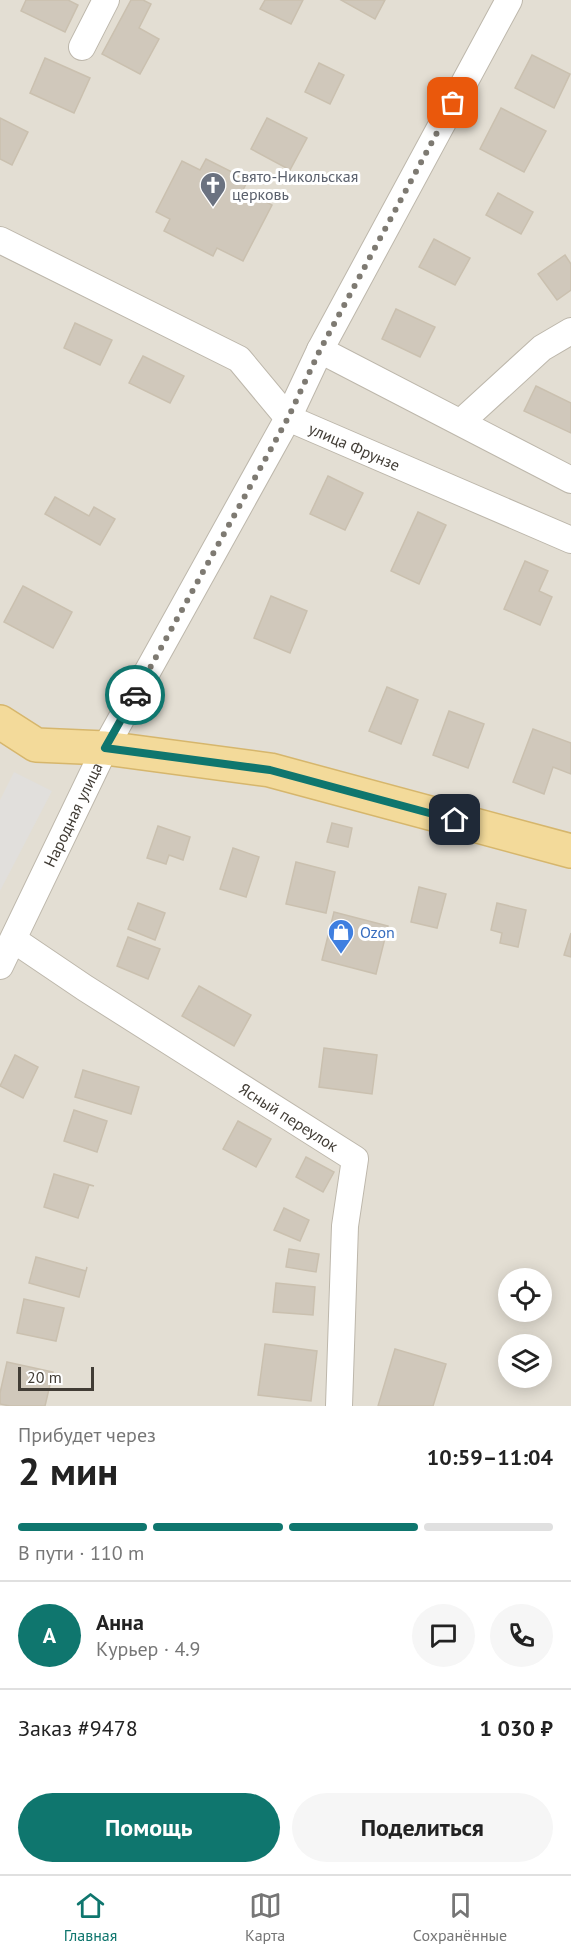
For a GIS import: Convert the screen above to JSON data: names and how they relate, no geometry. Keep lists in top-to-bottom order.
{
  "streets": {
    "street": ["улица Фрунзе", "Народная улица", "Ясный переулок"]
  },
  "crossings": [
    ["улица Фрунзе", "Народная улица"],
    ["Народная улица", "Ясный переулок"]
  ],
  "places": {
    "church": ["Свято-Никольская церковь"],
    "shop": ["Ozon"]
  },
  "scale_bar": "20 m",
  "page": {
    "scale": "20 m",
    "heading": ["2 мин", "Прибудет через", "10:59–11:04"],
    "panel": [
      "Анна",
      "Курьер · 4.9",
      "Заказ #9478",
      "1 030 ₽"
    ],
    "bar": "В пути · 110 m",
    "round": "А",
    "buttons": ["Помощь", "Поделиться"],
    "tabs": ["Главная", "Карта", "Сохранённые"]
  }
}
